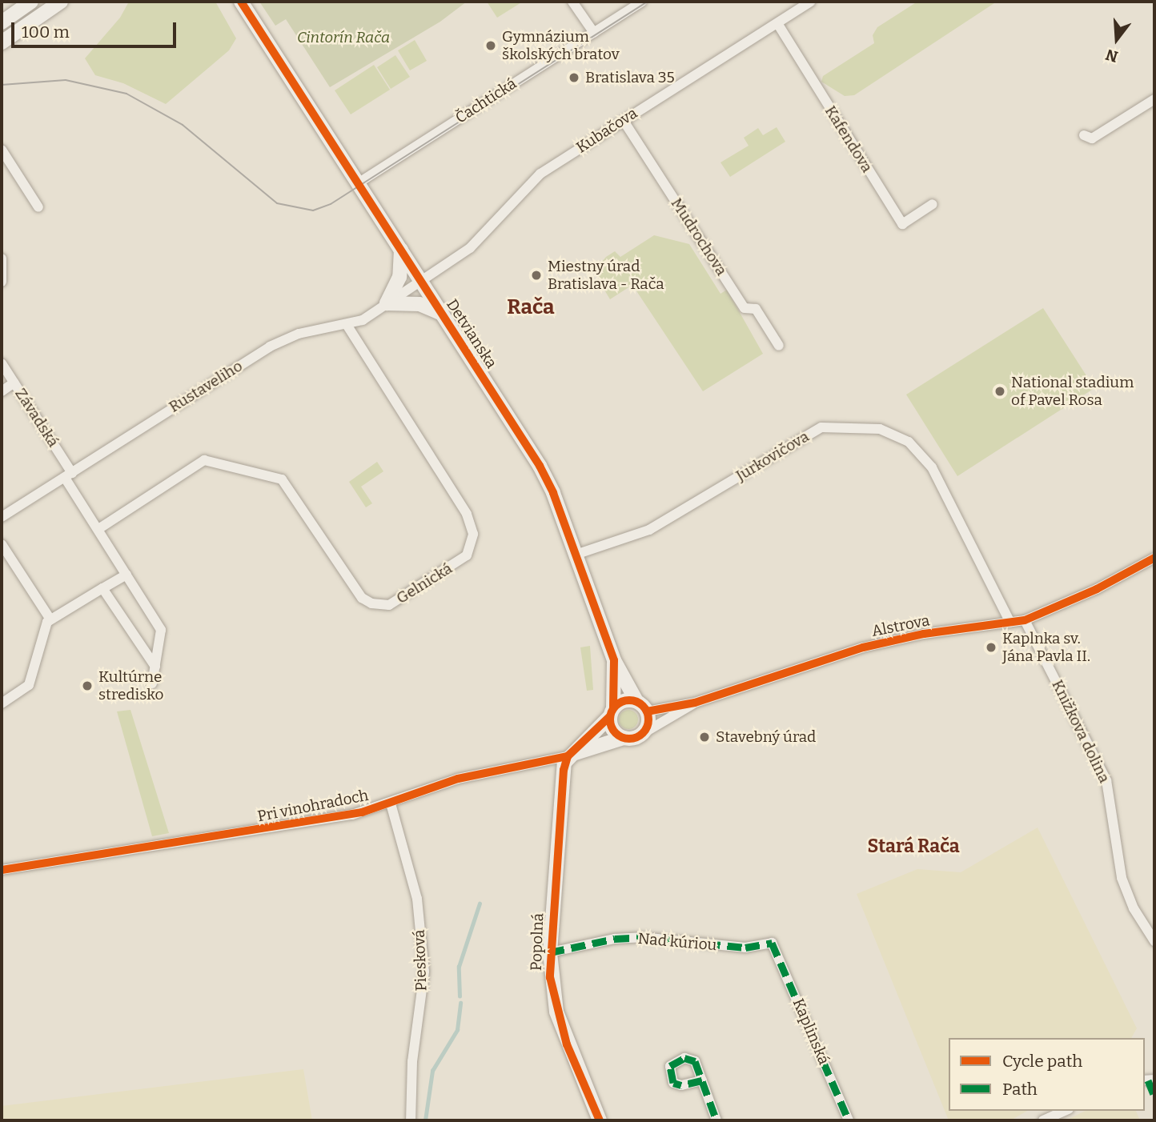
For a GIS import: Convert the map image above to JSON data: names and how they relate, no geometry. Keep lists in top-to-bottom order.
{
  "streets": {
    "street": [
      "Čachtická",
      "Kubačova",
      "Kafendova",
      "Mudrochova",
      "Detvianska",
      "Rustaveliho",
      "Závadská",
      "Jurkovičova",
      "Gelnická",
      "Alstrova",
      "Knižkova dolina",
      "Pri vinohradoch",
      "Popolná",
      "Nad kúriou",
      "Piesková",
      "Kaplinská"
    ]
  },
  "crossings": [
    ["Čachtická", "Detvianska"],
    ["Kubačova", "Kafendova"],
    ["Kubačova", "Mudrochova"],
    ["Kubačova", "Detvianska"],
    ["Kubačova", "Rustaveliho"],
    ["Detvianska", "Rustaveliho"],
    ["Detvianska", "Jurkovičova"],
    ["Detvianska", "Alstrova"],
    ["Detvianska", "Pri vinohradoch"],
    ["Rustaveliho", "Závadská"],
    ["Rustaveliho", "Gelnická"],
    ["Závadská", "Gelnická"],
    ["Jurkovičova", "Alstrova"],
    ["Alstrova", "Knižkova dolina"],
    ["Alstrova", "Pri vinohradoch"],
    ["Pri vinohradoch", "Popolná"],
    ["Pri vinohradoch", "Piesková"],
    ["Popolná", "Nad kúriou"],
    ["Nad kúriou", "Kaplinská"]
  ],
  "districts": ["Rača", "Stará Rača"],
  "parks": ["Cintorín Rača"],
  "places": [
    "Gymnázium školských bratov",
    "Bratislava 35",
    "Miestny úrad Bratislava - Rača",
    "National stadium of Pavel Rosa",
    "Kaplnka sv. Jána Pavla II.",
    "Kultúrne stredisko",
    "Stavebný úrad"
  ],
  "legend": ["Cycle path", "Path"],
  "scale_bar": "100 m",
  "north": "bottom"
}
